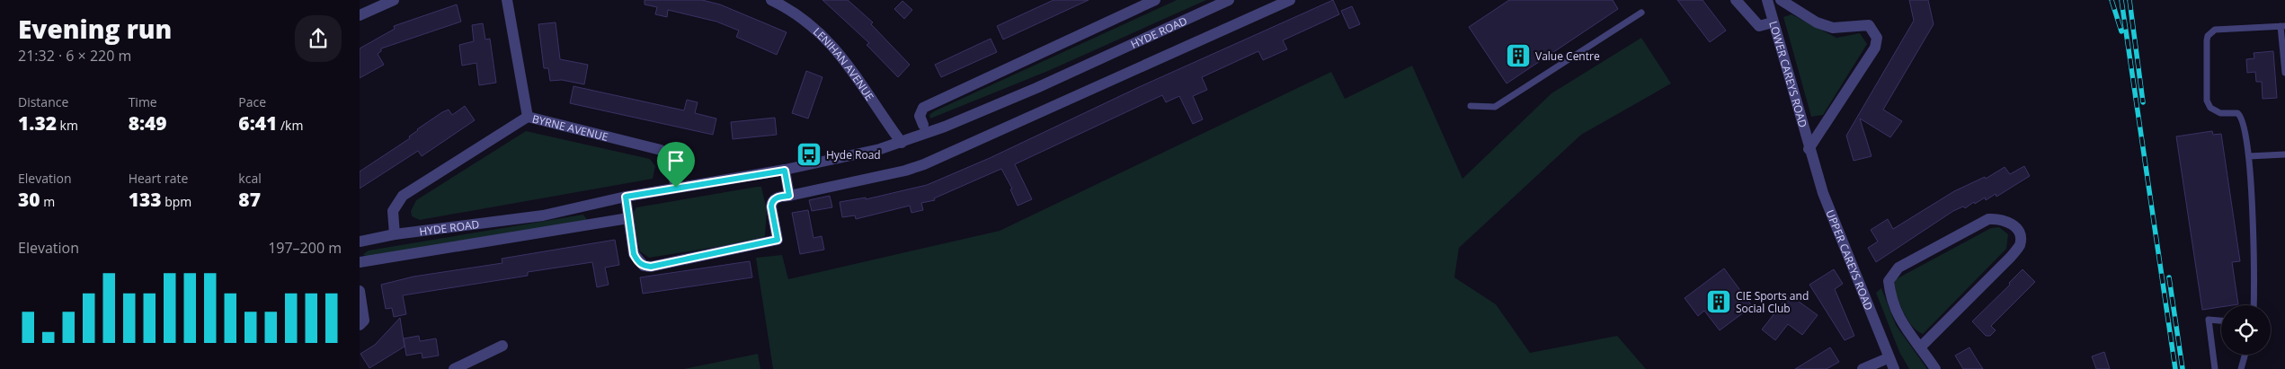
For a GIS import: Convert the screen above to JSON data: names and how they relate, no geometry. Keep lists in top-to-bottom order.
{
  "streets": {
    "street": [
      "HYDE ROAD",
      "LENIHAN AVENUE",
      "LOWER CAREYS ROAD",
      "BYRNE AVENUE",
      "UPPER CAREYS ROAD"
    ]
  },
  "crossings": [
    ["HYDE ROAD", "LENIHAN AVENUE"],
    ["HYDE ROAD", "BYRNE AVENUE"],
    ["LOWER CAREYS ROAD", "UPPER CAREYS ROAD"]
  ],
  "places": {
    "building": ["Value Centre", "CIE Sports and Social Club"],
    "bus stop": ["Hyde Road"]
  },
  "page": {
    "heading": ["Evening run", "21:32 · 6 × 220 m"],
    "stats": [
      ["Distance", "1.32 km"],
      ["Time", "8:49"],
      ["Pace", "6:41 /km"],
      ["Elevation", "30 m"],
      ["Heart rate", "133 bpm"],
      ["kcal", "87"]
    ],
    "chart": ["Elevation", "197–200 m"]
  }
}
